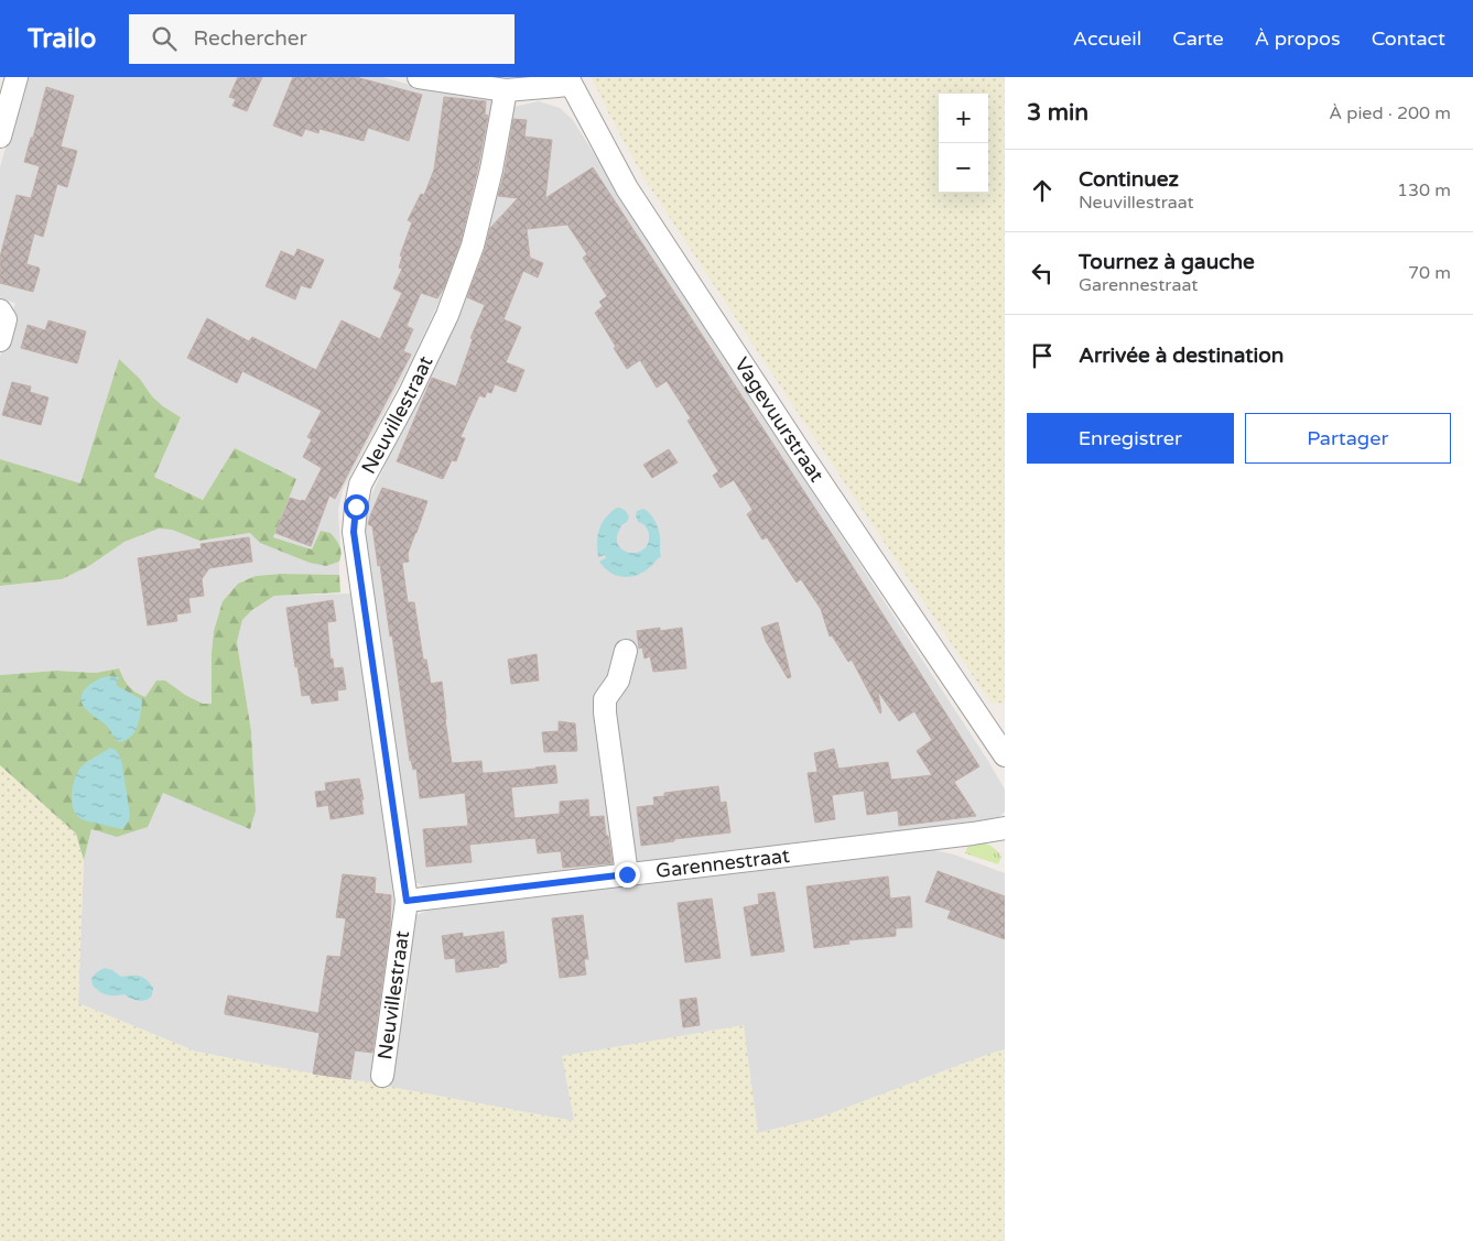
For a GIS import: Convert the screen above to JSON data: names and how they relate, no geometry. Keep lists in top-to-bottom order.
{
  "streets": {
    "street": ["Neuvillestraat", "Vagevuurstraat", "Garennestraat"]
  },
  "crossings": [
    ["Neuvillestraat", "Garennestraat"]
  ],
  "page": {
    "header": "Trailo",
    "search": "Rechercher",
    "nav": [
      "Accueil",
      "Carte",
      "À propos",
      "Contact"
    ],
    "heading": ["3 min", "À pied · 200 m"],
    "map_buttons": ["+", "−"],
    "list": [
      ["Continuez", "Neuvillestraat", "130 m"],
      ["Tournez à gauche", "Garennestraat", "70 m"],
      "Arrivée à destination"
    ],
    "buttons": ["Enregistrer", "Partager"]
  }
}
